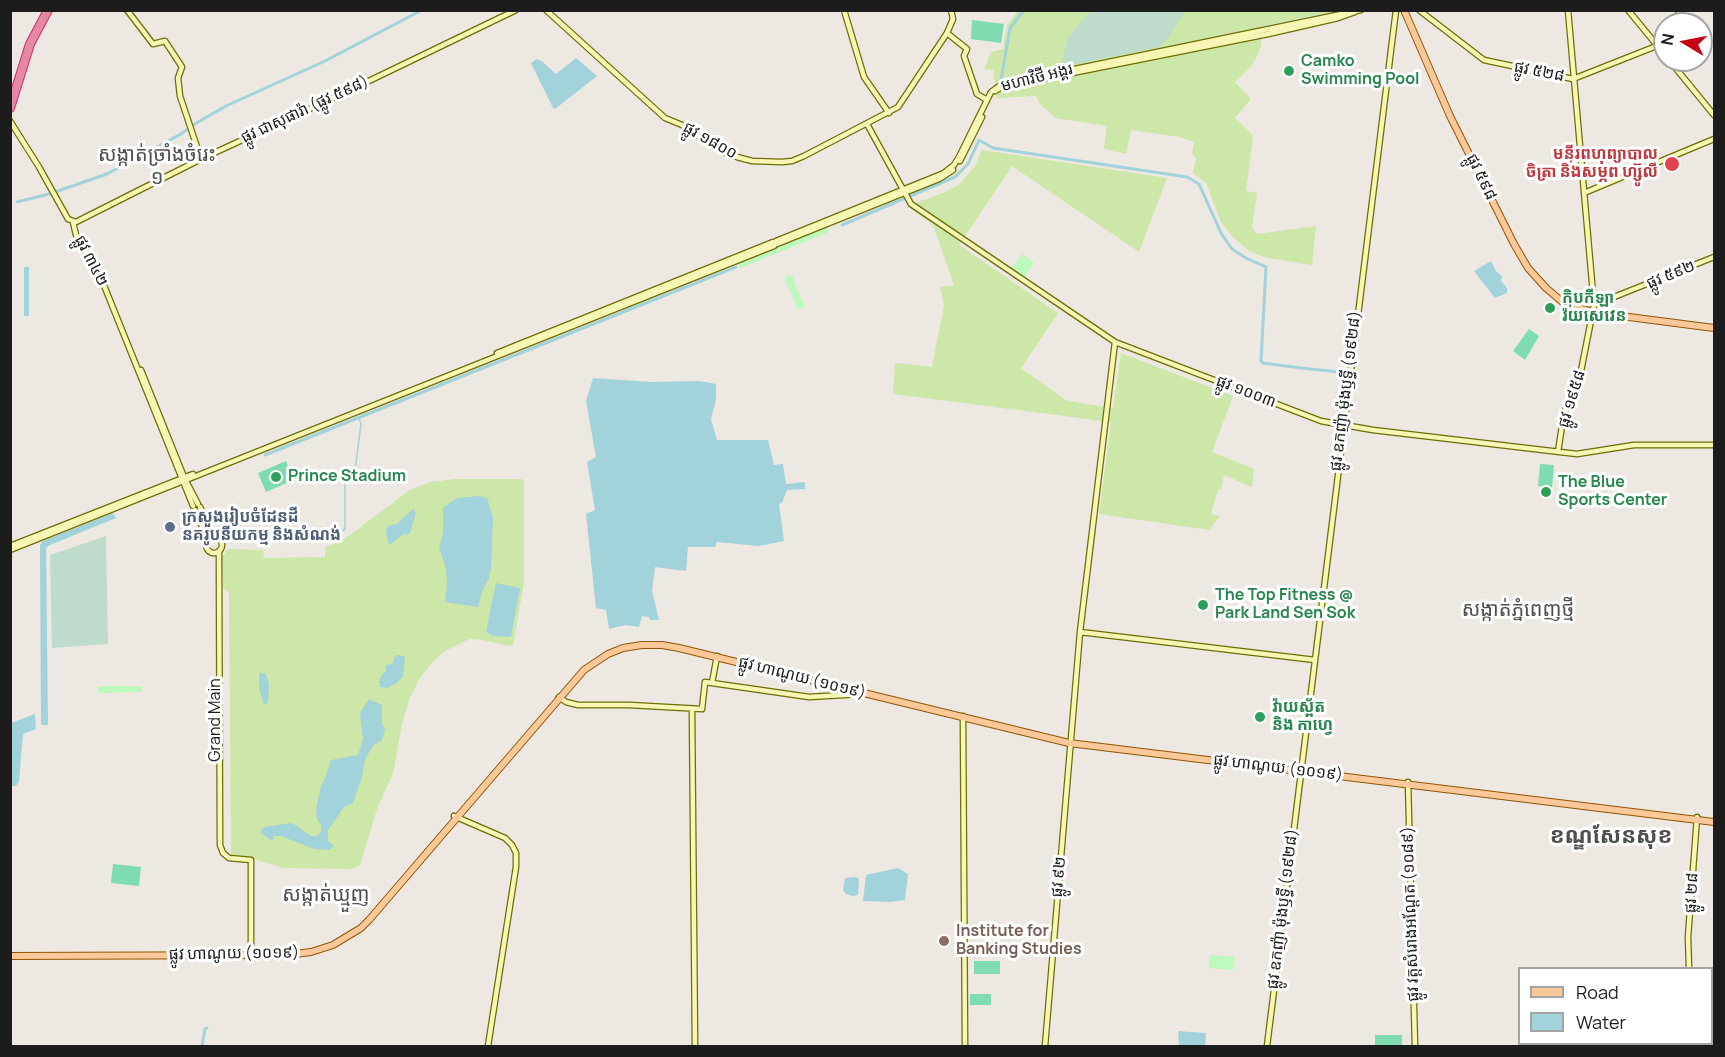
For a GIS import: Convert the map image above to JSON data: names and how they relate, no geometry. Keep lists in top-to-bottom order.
{
  "streets": {
    "main road": [
      "ផ្លូវ ៥២៨",
      "មហាវិថី អង្គរ",
      "ផ្លូវ ជាសុផារ៉ា (ផ្លូវ ៥៩៨)",
      "ផ្លូវ ១៨០០",
      "ផ្លូវ ៥៩៨",
      "ផ្លូវ ៣៤២",
      "ផ្លូវ ៥៩២",
      "ផ្លូវ ឧកញ៉ា ម៉ុងឫទ្ធី (១៩២៨)",
      "ផ្លូវ ១០០៣",
      "ផ្លូវ ១៩៥៨",
      "ផ្លូវ ហាណូយ (១០១៩)",
      "Grand Main",
      "ផ្លូវ ៩២",
      "ផ្លូវ ២៨",
      "ផ្លូវ វត្តសំរោងអណ្ដែត (១០៨៩)"
    ]
  },
  "crossings": [
    ["ផ្លូវ ៥២៨", "ផ្លូវ ១៩៥៨"],
    ["មហាវិថី អង្គរ", "ផ្លូវ ៣៤២"],
    ["មហាវិថី អង្គរ", "ផ្លូវ ១០០៣"],
    ["ផ្លូវ ជាសុផារ៉ា (ផ្លូវ ៥៩៨)", "ផ្លូវ ៣៤២"],
    ["ផ្លូវ ១៨០០", "ផ្លូវ ១០០៣"],
    ["ផ្លូវ ៥៩៨", "ផ្លូវ ៥៩២"],
    ["ផ្លូវ ៥៩៨", "ផ្លូវ ១៩៥៨"],
    ["ផ្លូវ ៥៩២", "ផ្លូវ ១៩៥៨"],
    ["ផ្លូវ ឧកញ៉ា ម៉ុងឫទ្ធី (១៩២៨)", "ផ្លូវ ១០០៣"],
    ["ផ្លូវ ឧកញ៉ា ម៉ុងឫទ្ធី (១៩២៨)", "ផ្លូវ ហាណូយ (១០១៩)"],
    ["ផ្លូវ ១០០៣", "ផ្លូវ ១៩៥៨"],
    ["ផ្លូវ ១០០៣", "ផ្លូវ ៩២"],
    ["ផ្លូវ ហាណូយ (១០១៩)", "ផ្លូវ ៩២"],
    ["ផ្លូវ ហាណូយ (១០១៩)", "ផ្លូវ ២៨"],
    ["ផ្លូវ ហាណូយ (១០១៩)", "ផ្លូវ វត្តសំរោងអណ្ដែត (១០៨៩)"]
  ],
  "districts": [
    "សង្កាត់ច្រាំងចំរេះ ១",
    "សង្កាត់ភ្នំពេញថ្មី",
    "ខណ្ឌសែនសុខ",
    "សង្កាត់ឃ្មួញ"
  ],
  "places": [
    "Camko Swimming Pool",
    "មន្ទីរពហុព្យាបាល ចិត្រា និងសម្ភព ហ្ស៊ូលី",
    "ក្លិបកីឡា រ៉យសេវេន",
    "Prince Stadium",
    "The Blue Sports Center",
    "ក្រសួងរៀបចំដែនដី នគរូបនីយកម្ម និងសំណង់",
    "The Top Fitness @ Park Land Sen Sok",
    "វ៉ាយស្ព័ត និង កាហ្វេ",
    "Institute for Banking Studies"
  ],
  "legend": ["Road", "Water"],
  "north": "left"
}
